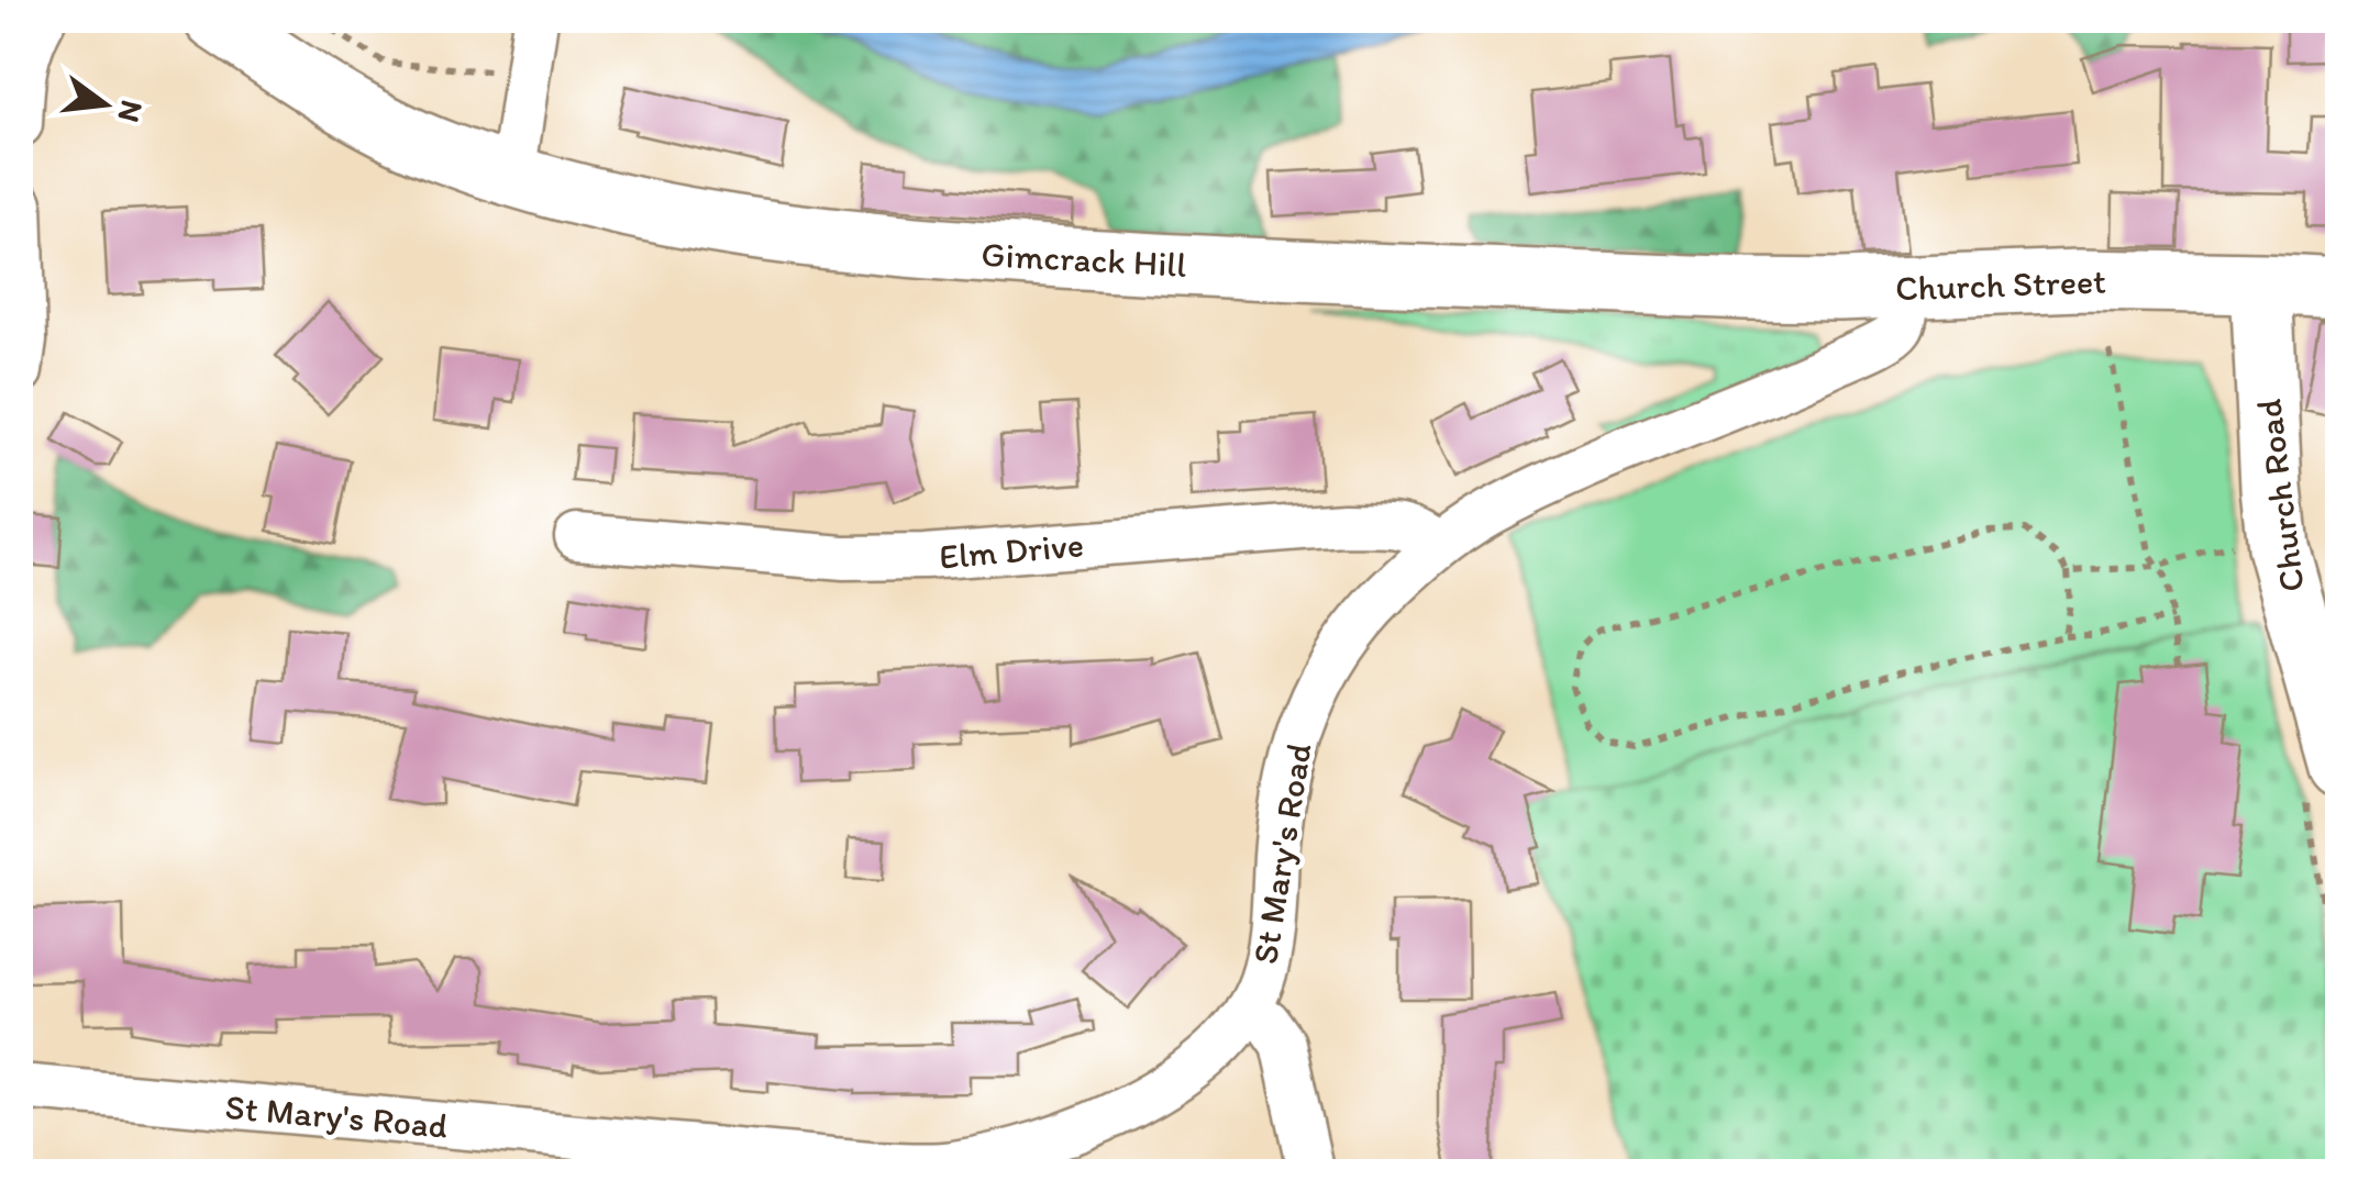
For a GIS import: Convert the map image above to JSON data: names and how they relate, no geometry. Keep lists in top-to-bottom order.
{
  "streets": {
    "main road": ["Gimcrack Hill", "Church Street", "Church Road"],
    "street": ["Elm Drive", "St Mary's Road"]
  },
  "crossings": [
    ["Gimcrack Hill", "Church Street"],
    ["Church Street", "Church Road"],
    ["Church Street", "St Mary's Road"],
    ["Elm Drive", "St Mary's Road"]
  ],
  "north": "right"
}
